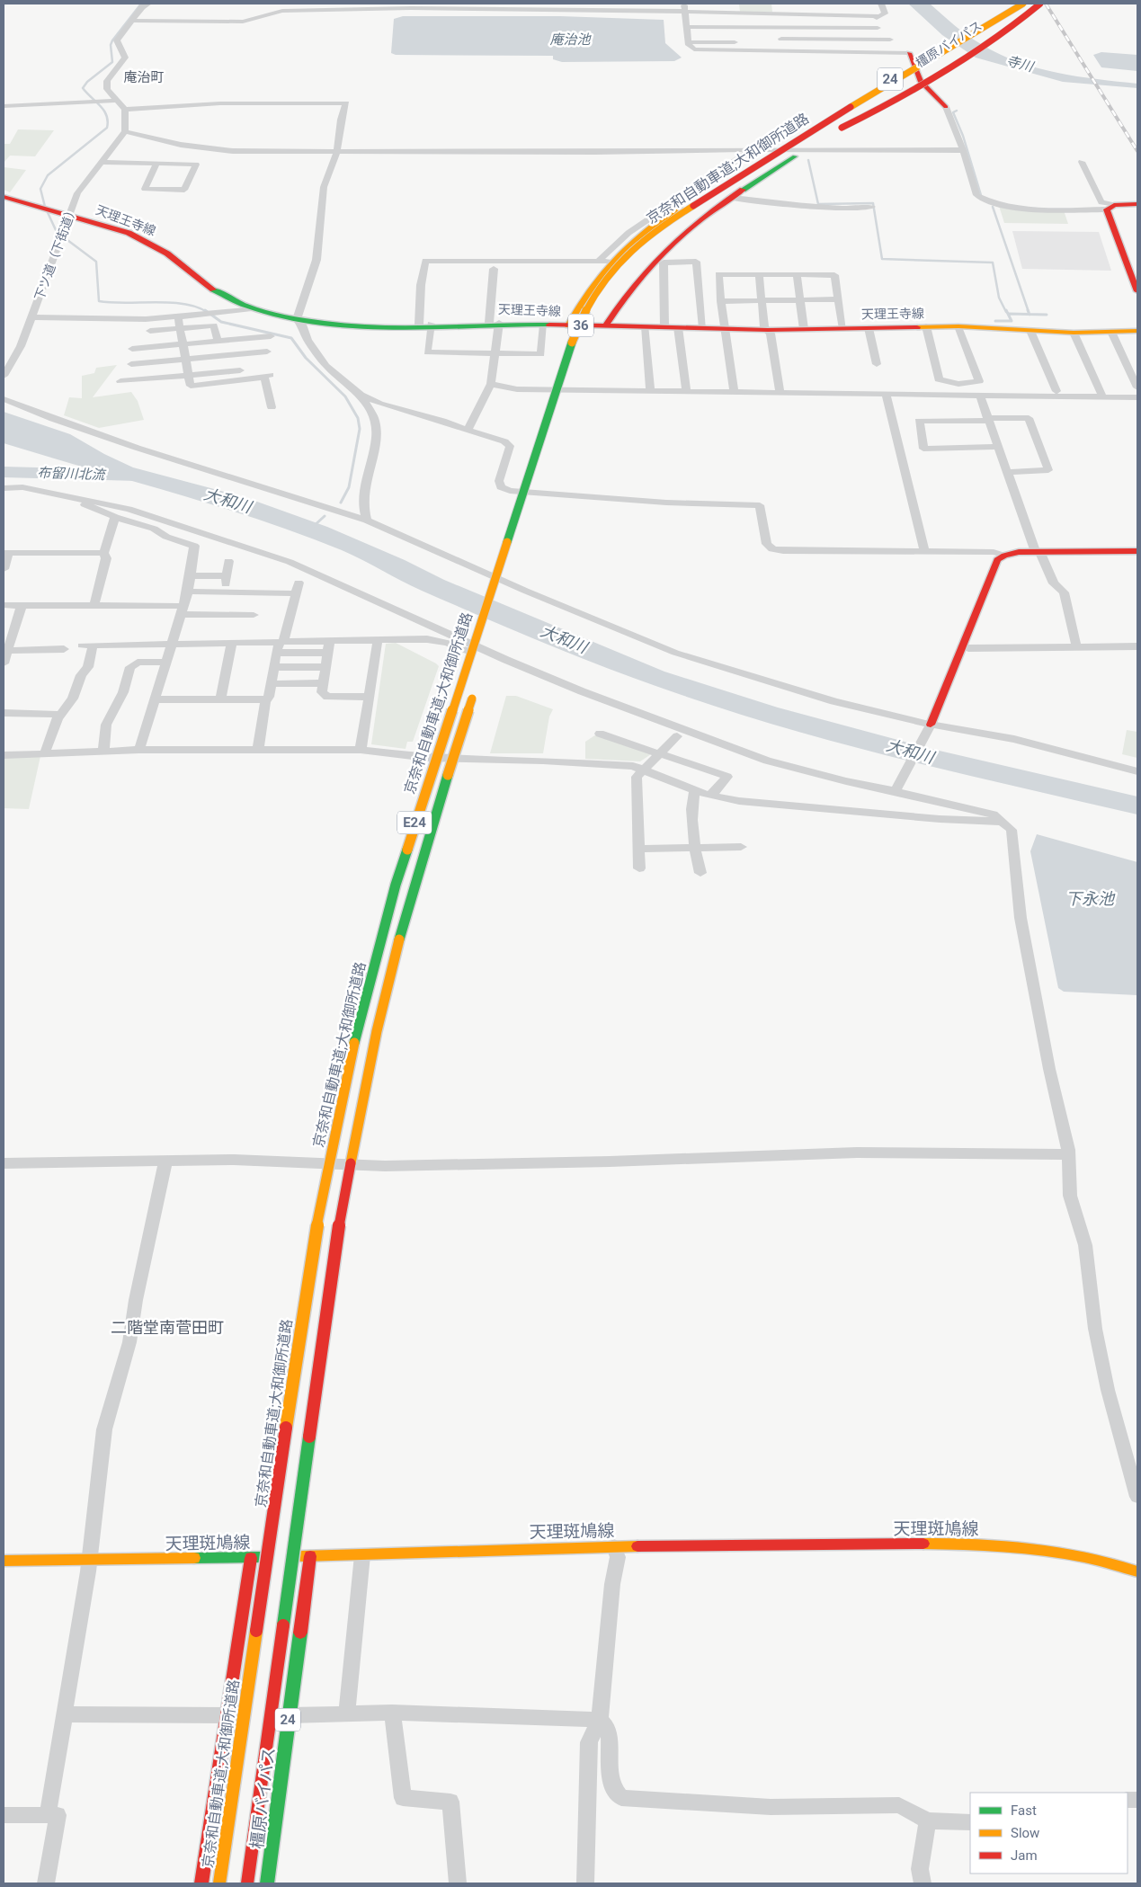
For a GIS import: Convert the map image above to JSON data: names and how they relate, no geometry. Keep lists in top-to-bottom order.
{
  "streets": {
    "main road": [
      "橿原バイパス",
      "24",
      "京奈和自動車道;大和御所道路",
      "天理王寺線",
      "36",
      "E24",
      "天理斑鳩線"
    ],
    "street": ["下ツ道（下街道）"]
  },
  "crossings": [
    ["橿原バイパス", "天理王寺線"],
    ["橿原バイパス", "天理斑鳩線"],
    ["天理王寺線", "下ツ道（下街道）"]
  ],
  "districts": ["庵治町", "二階堂南菅田町"],
  "water": [
    "庵治池",
    "寺川",
    "布留川北流",
    "大和川",
    "下永池"
  ],
  "legend": ["Fast", "Slow", "Jam"]
}
